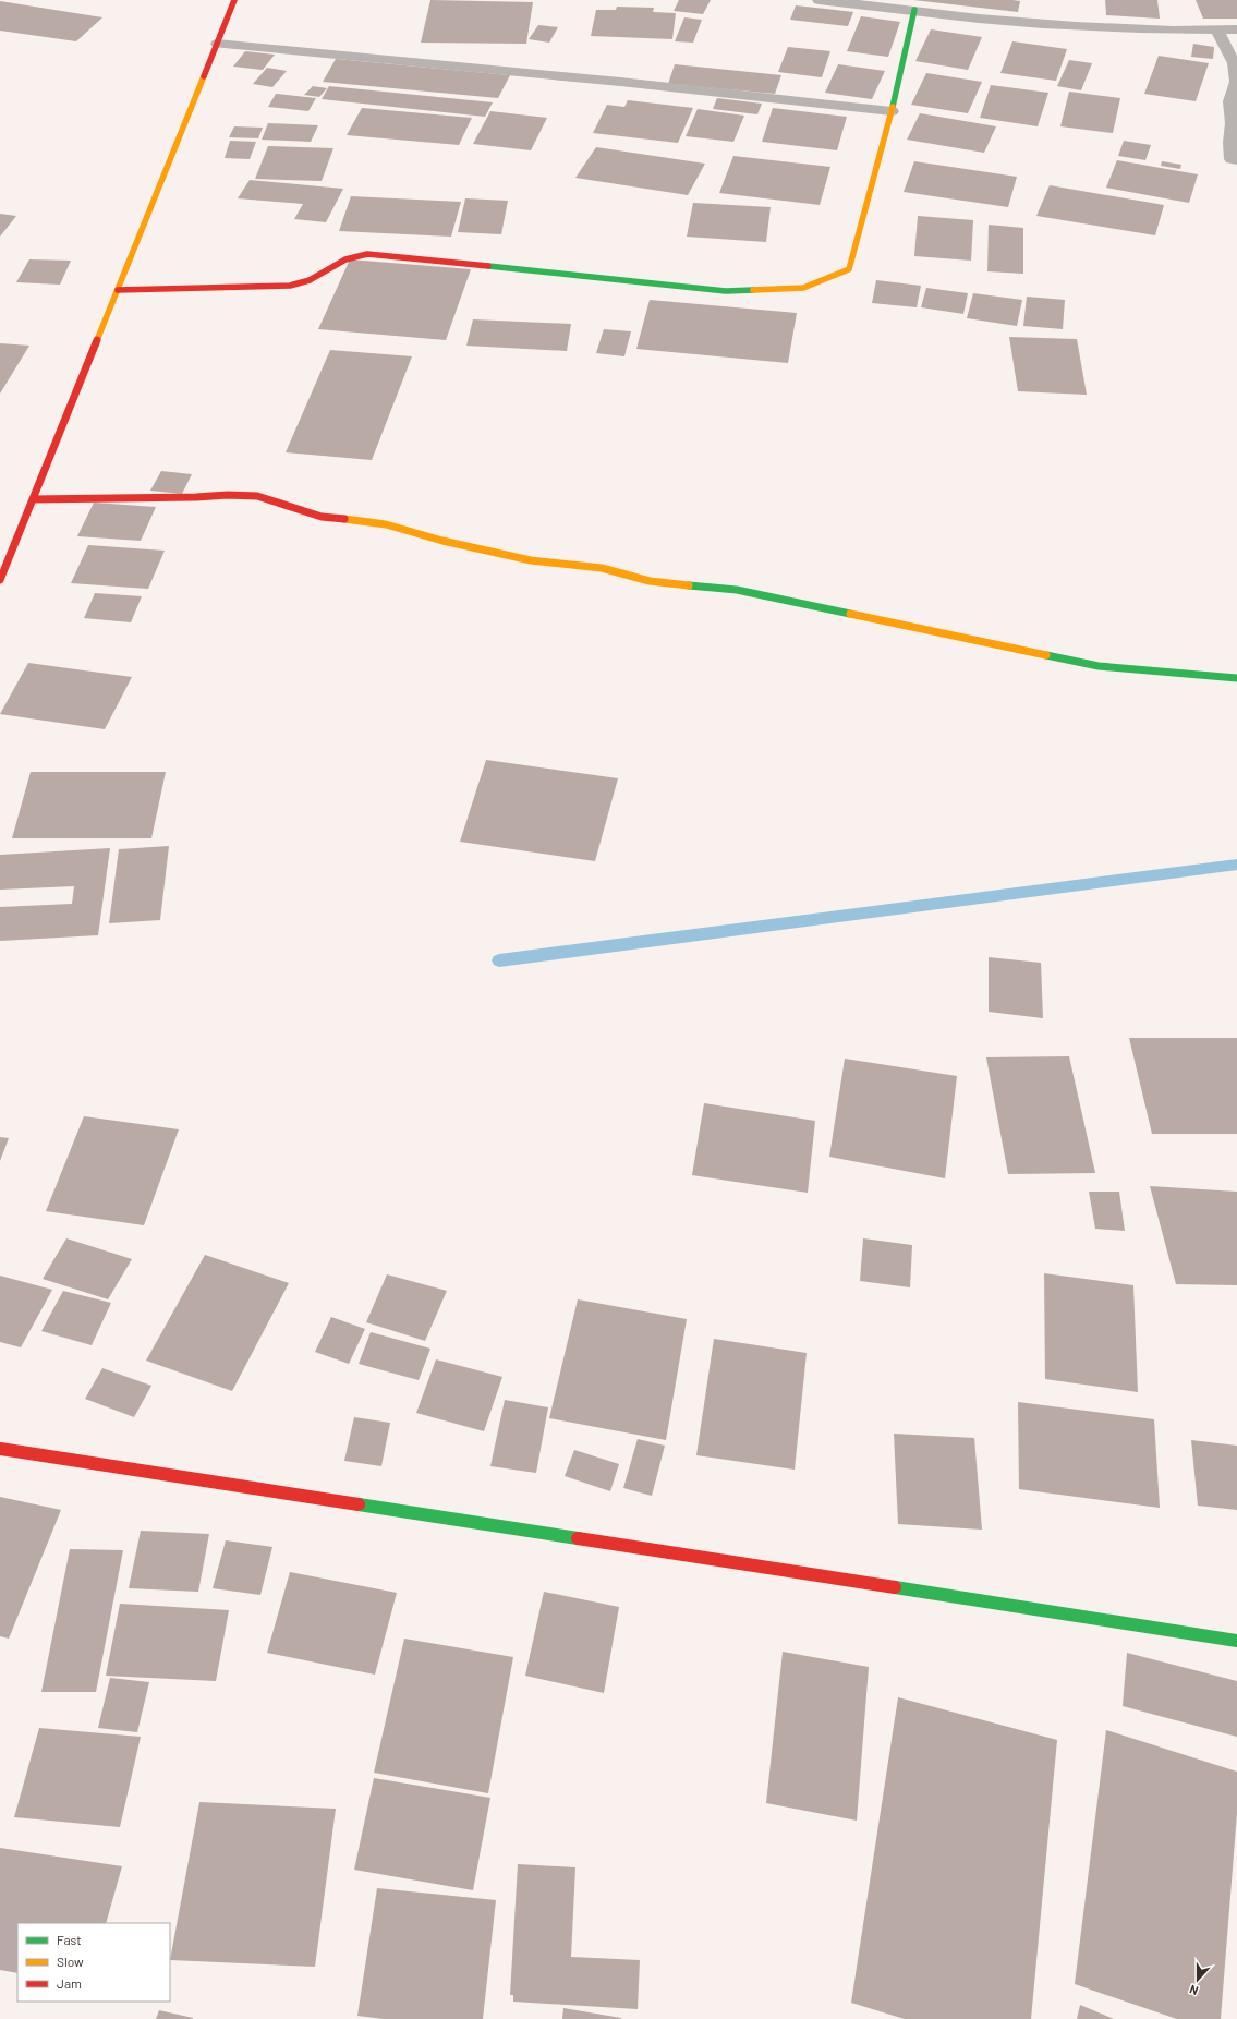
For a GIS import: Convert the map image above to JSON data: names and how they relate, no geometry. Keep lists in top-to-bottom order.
{
  "legend": ["Fast", "Slow", "Jam"],
  "north": "bottom"
}
